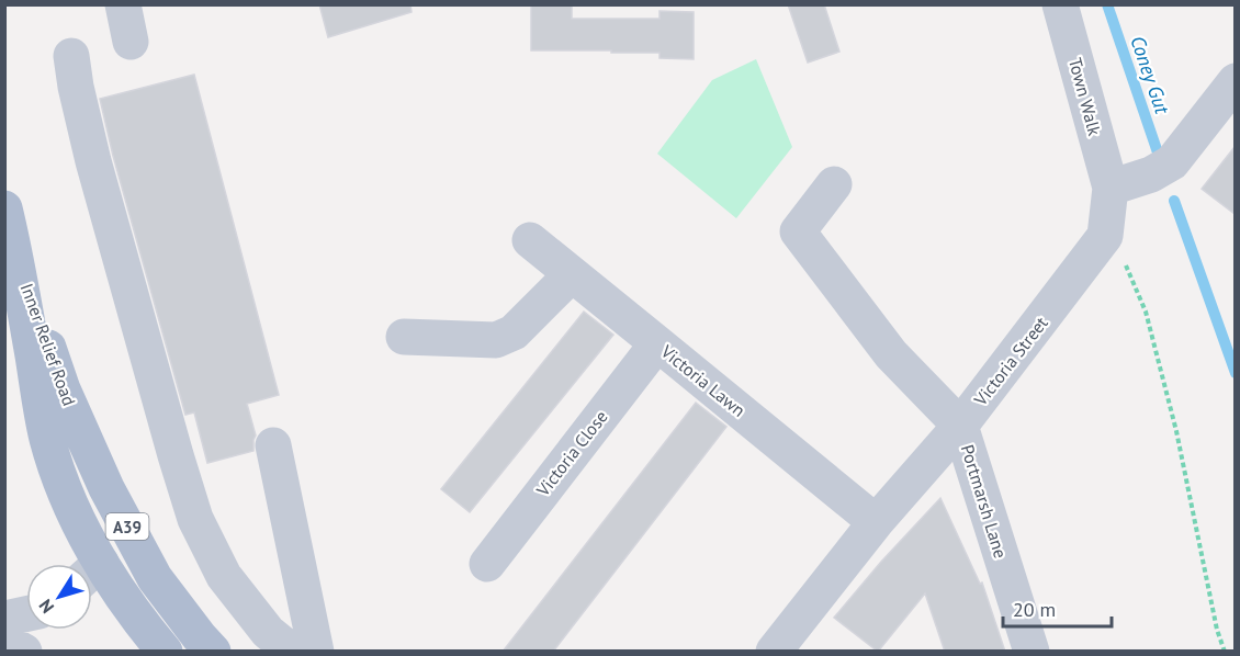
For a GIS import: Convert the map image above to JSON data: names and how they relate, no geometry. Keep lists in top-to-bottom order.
{
  "streets": {
    "main road": ["Inner Relief Road", "A39"],
    "street": [
      "Town Walk",
      "Victoria Street",
      "Victoria Lawn",
      "Victoria Close",
      "Portmarsh Lane"
    ]
  },
  "crossings": [
    ["Town Walk", "Victoria Street"],
    ["Inner Relief Road", "A39"],
    ["Victoria Street", "Victoria Lawn"],
    ["Victoria Street", "Portmarsh Lane"],
    ["Victoria Lawn", "Victoria Close"]
  ],
  "water": ["Coney Gut"],
  "scale_bar": "20 m",
  "north": "bottom left"
}
